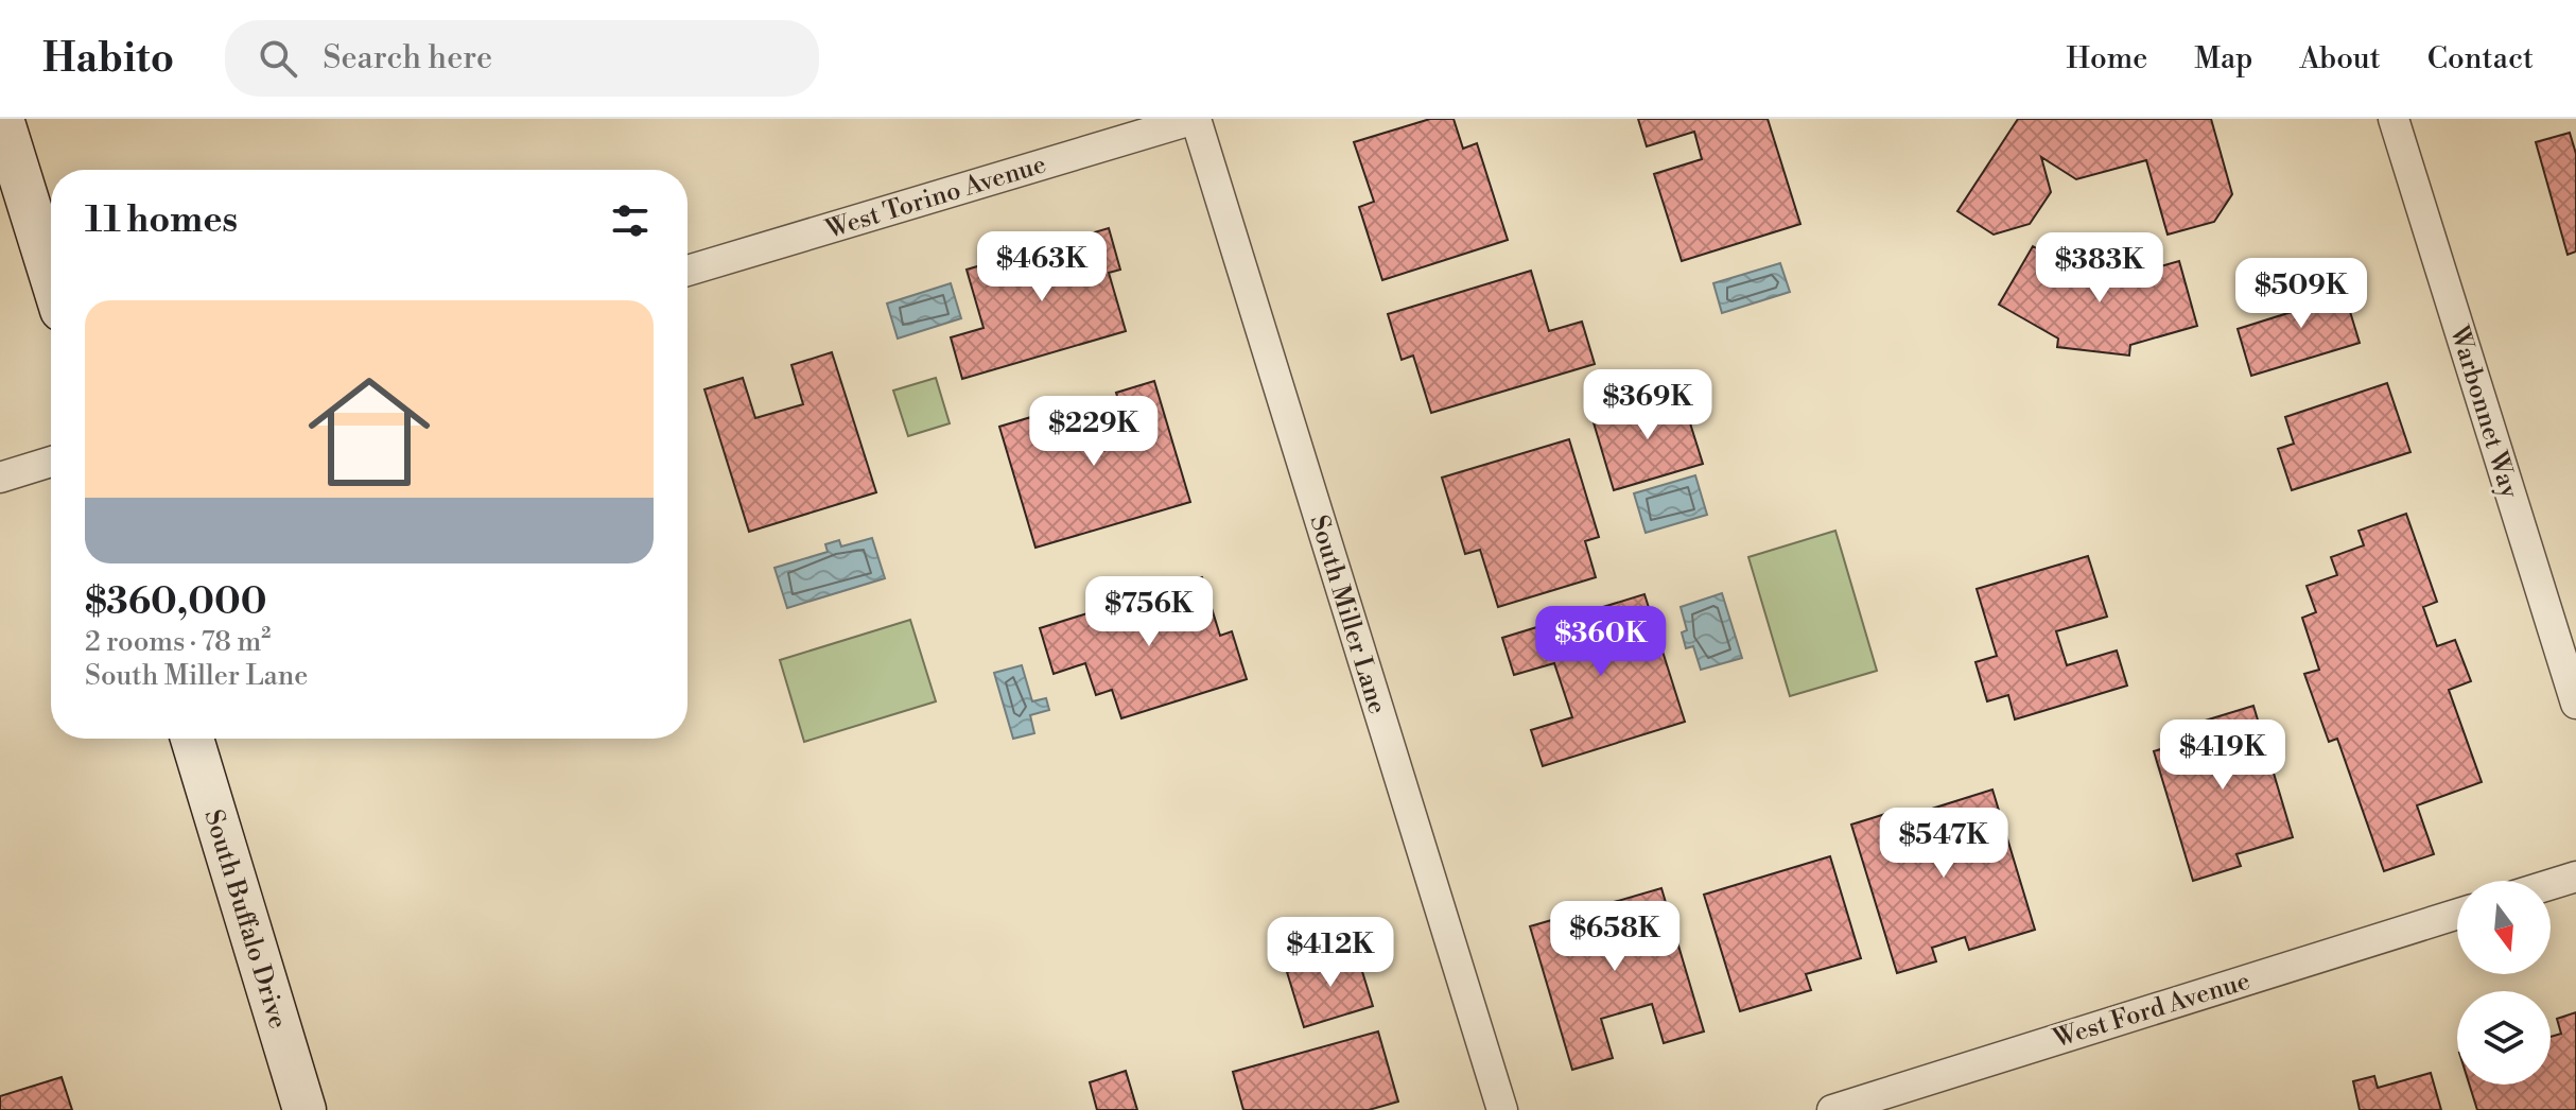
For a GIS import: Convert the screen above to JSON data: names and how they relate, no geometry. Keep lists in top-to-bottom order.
{
  "streets": {
    "main road": ["South Buffalo Drive"],
    "street": [
      "West Torino Avenue",
      "Warbonnet Way",
      "South Miller Lane",
      "West Ford Avenue"
    ]
  },
  "crossings": [
    ["West Torino Avenue", "South Miller Lane"]
  ],
  "north": "bottom",
  "page": {
    "header": "Habito",
    "search": "Search here",
    "nav": [
      "Home",
      "Map",
      "About",
      "Contact"
    ],
    "heading": "11 homes",
    "price": [
      "$463K",
      "$383K",
      "$509K",
      "$369K",
      "$229K",
      "$756K",
      "$360K",
      "$419K",
      "$547K",
      "$658K",
      "$412K"
    ],
    "list": [
      {
        "name": "$360,000",
        "note": "2 rooms · 78 m² · South Miller Lane"
      }
    ]
  }
}
